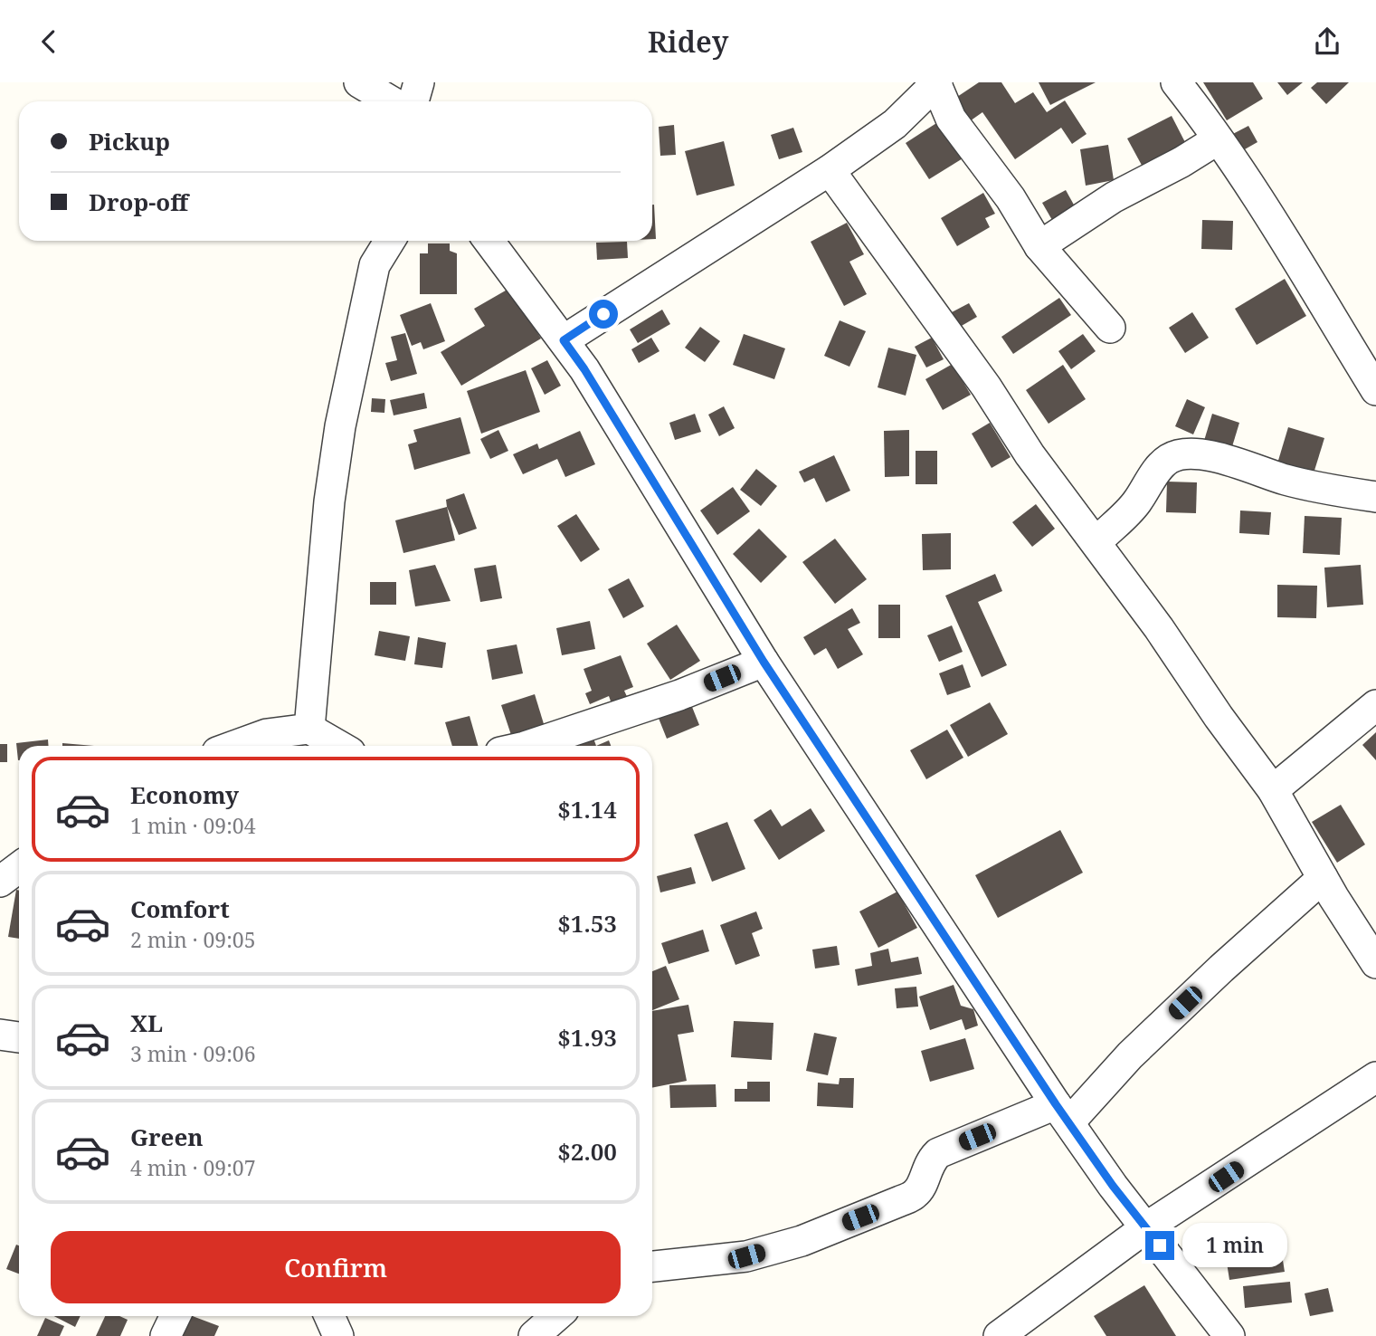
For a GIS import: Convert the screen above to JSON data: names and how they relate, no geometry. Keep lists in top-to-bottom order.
{
  "page": {
    "header": "Ridey",
    "banner": ["Pickup", "Drop-off"],
    "list": [
      {
        "name": "Economy",
        "note": "1 min · 09:04",
        "value": "$1.14"
      },
      {
        "name": "Comfort",
        "note": "2 min · 09:05",
        "value": "$1.53"
      },
      {
        "name": "XL",
        "note": "3 min · 09:06",
        "value": "$1.93"
      },
      {
        "name": "Green",
        "note": "4 min · 09:07",
        "value": "$2.00"
      }
    ],
    "buttons": "Confirm",
    "bubble": "1 min"
  }
}
